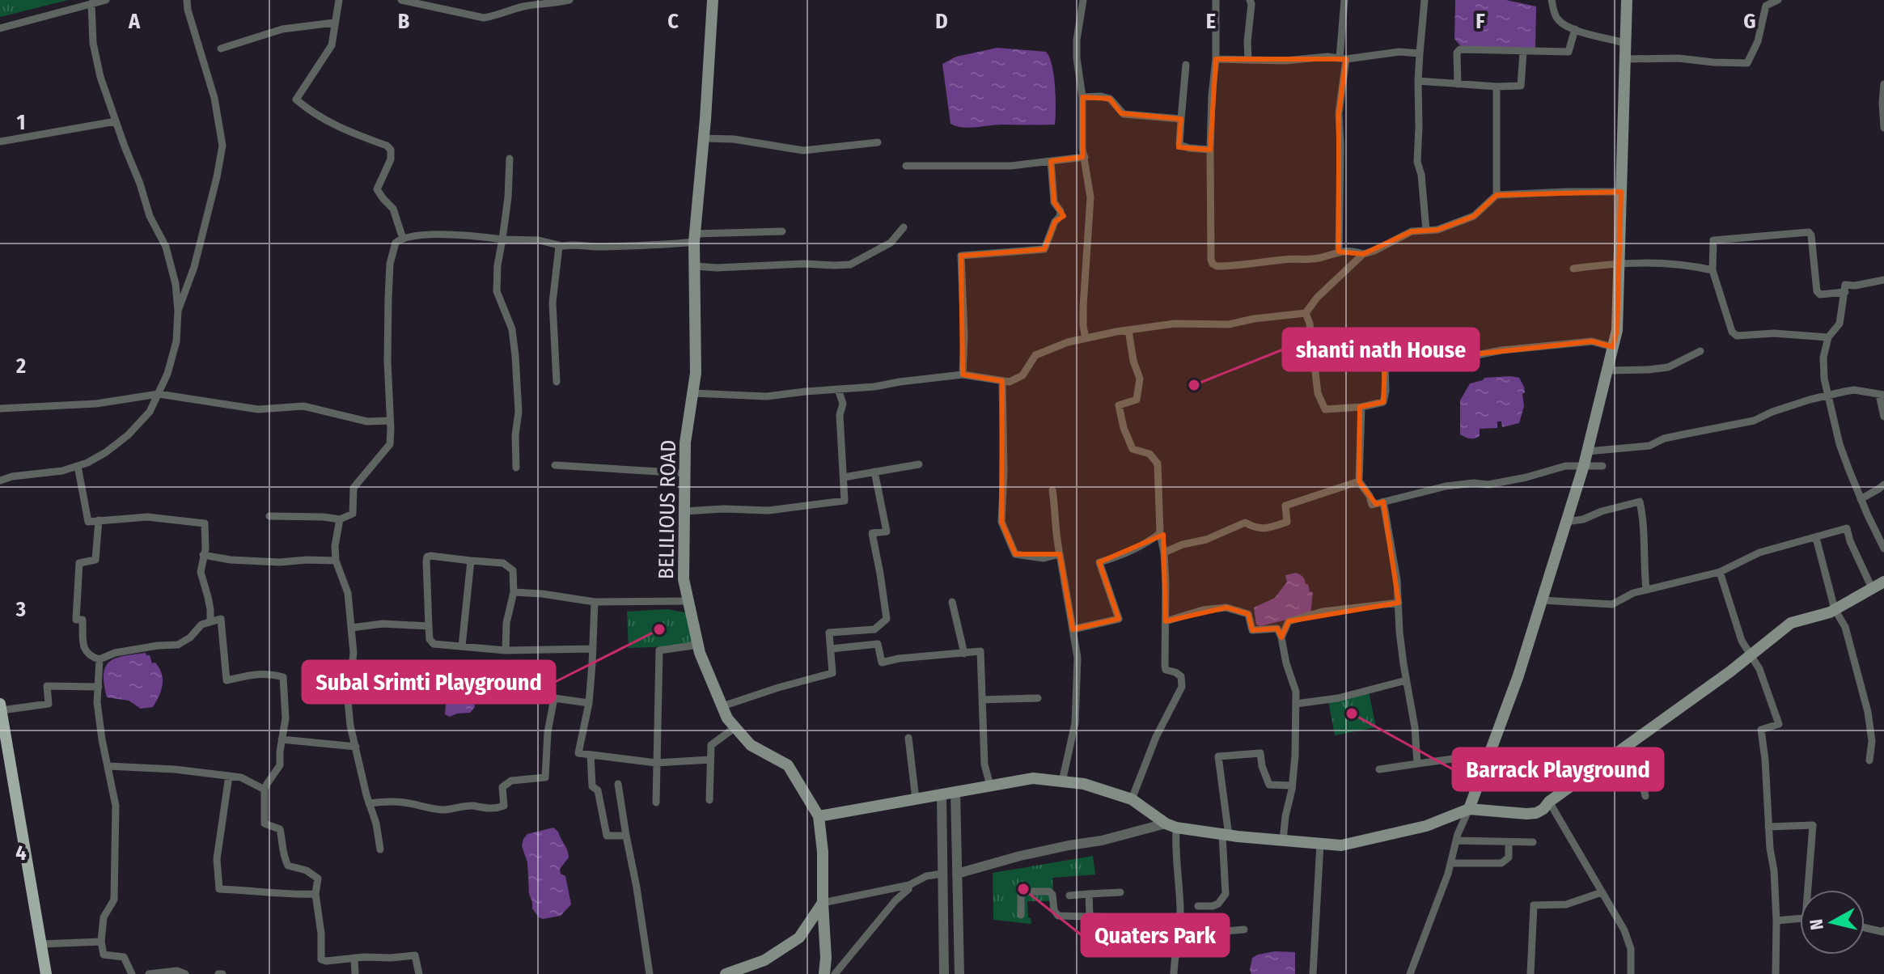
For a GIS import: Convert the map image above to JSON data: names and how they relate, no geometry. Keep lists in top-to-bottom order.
{
  "streets": {
    "main road": ["BELILIOUS ROAD"]
  },
  "places": [
    "shanti nath House",
    "Subal Srimti Playground",
    "Barrack Playground",
    "Quaters Park"
  ],
  "north": "left",
  "grid": {
    "columns": [
      "A",
      "B",
      "C",
      "D",
      "E",
      "F",
      "G"
    ],
    "rows": [
      "1",
      "2",
      "3",
      "4"
    ]
  }
}
